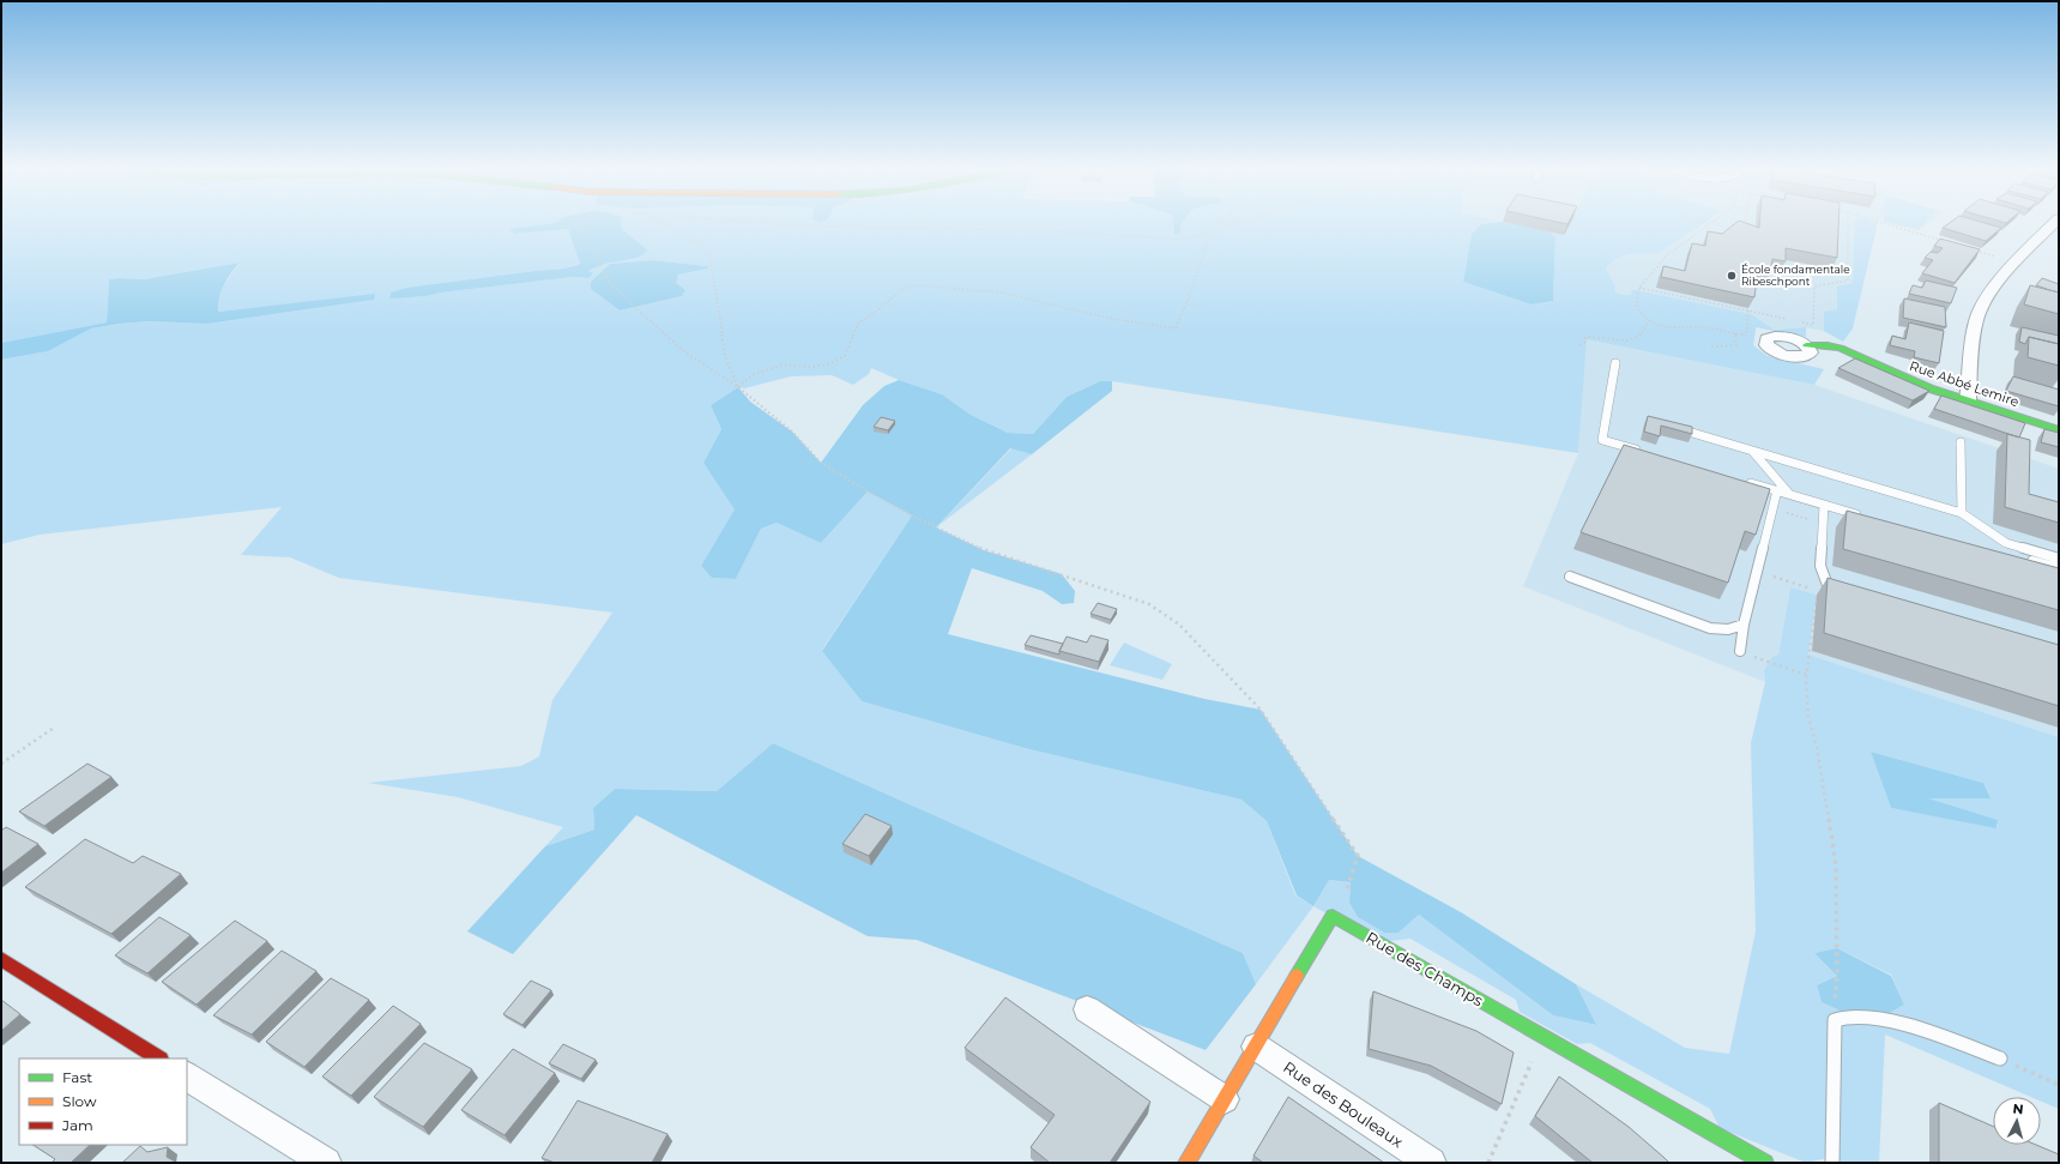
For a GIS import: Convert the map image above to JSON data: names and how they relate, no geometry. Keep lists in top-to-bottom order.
{
  "streets": {
    "street": ["Rue Abbé Lemire", "Rue des Champs", "Rue des Bouleaux"]
  },
  "places": ["École fondamentale Ribeschpont"],
  "legend": ["Fast", "Slow", "Jam"],
  "north": "top"
}
